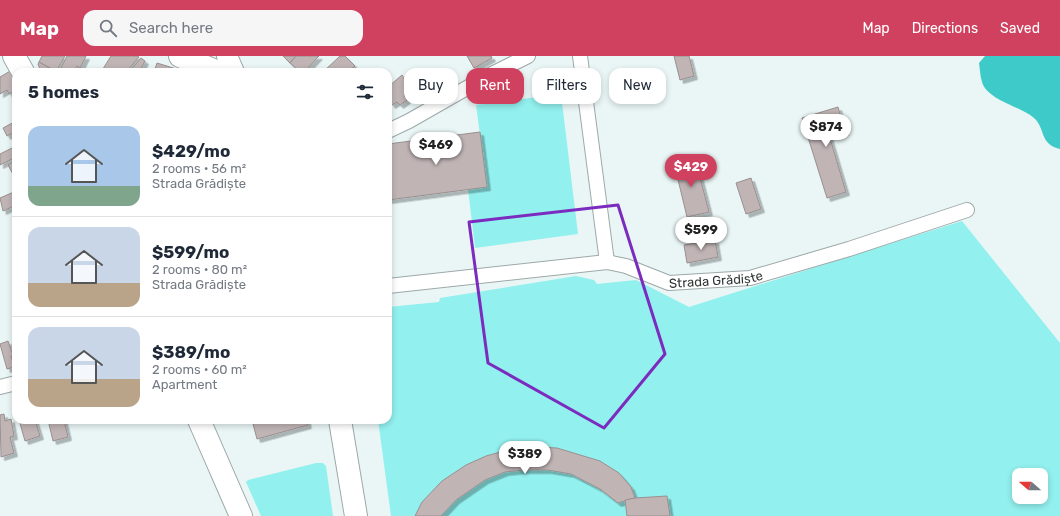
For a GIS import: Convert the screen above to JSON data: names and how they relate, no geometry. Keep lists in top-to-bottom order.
{
  "streets": {
    "street": ["Strada Grădiște"]
  },
  "north": "left",
  "page": {
    "header": "Map",
    "search": "Search here",
    "nav": ["Map", "Directions", "Saved"],
    "chip": [
      "Buy",
      "Rent",
      "Filters",
      "New"
    ],
    "heading": "5 homes",
    "price": [
      "$874",
      "$469",
      "$429",
      "$599",
      "$389"
    ],
    "list": [
      {
        "name": "$429/mo",
        "note": "2 rooms · 56 m² · Strada Grădiște"
      },
      {
        "name": "$599/mo",
        "note": "2 rooms · 80 m² · Strada Grădiște"
      },
      {
        "name": "$389/mo",
        "note": "2 rooms · 60 m² · Apartment"
      }
    ]
  }
}
